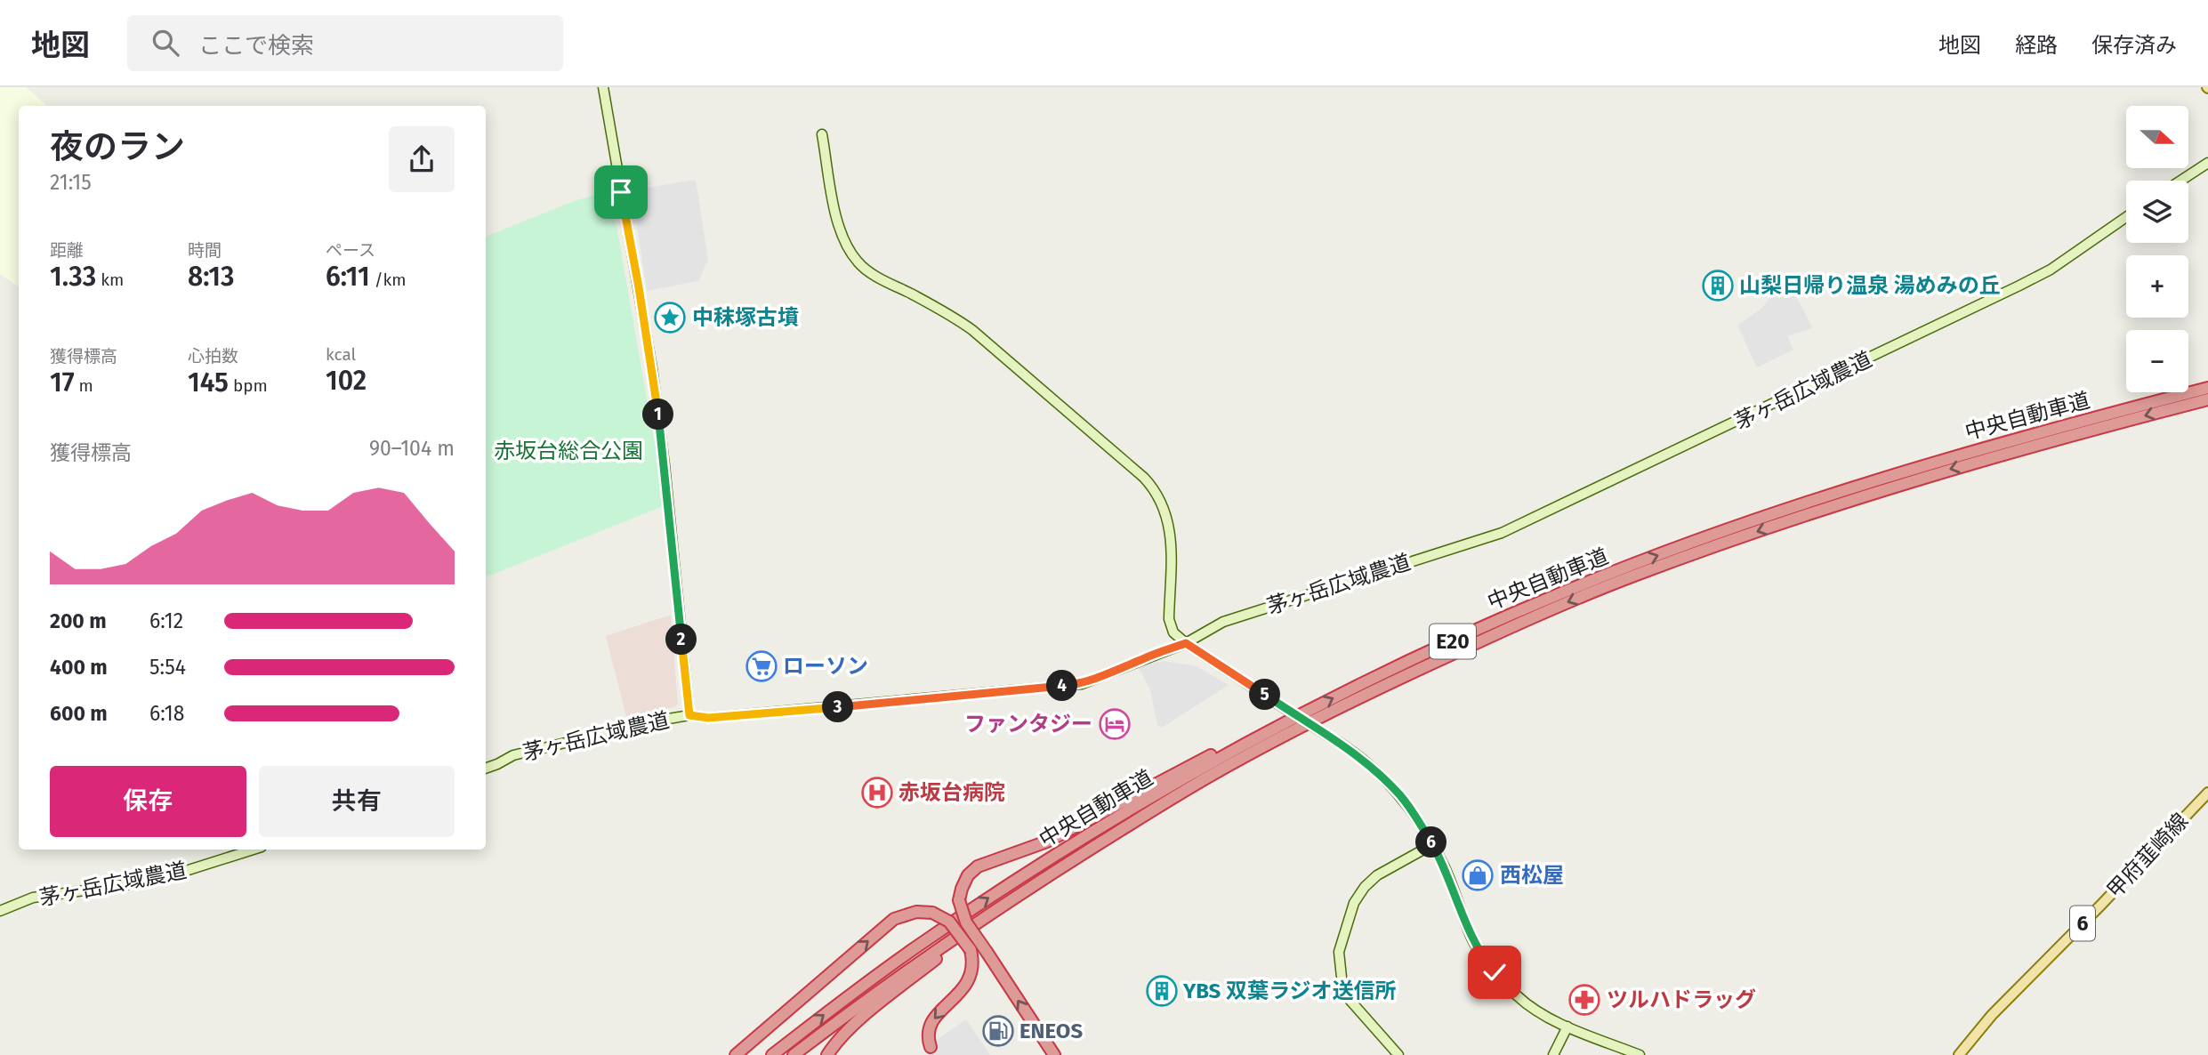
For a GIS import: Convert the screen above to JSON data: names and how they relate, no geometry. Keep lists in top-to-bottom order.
{
  "streets": {
    "highway": ["中央自動車道", "E20"],
    "main road": ["甲府韮崎線", "6"],
    "street": ["茅ヶ岳広域農道"]
  },
  "parks": ["赤坂台総合公園"],
  "places": {
    "building": ["山梨日帰り温泉 湯めみの丘", "YBS 双葉ラジオ送信所"],
    "place": ["中秣塚古墳"],
    "supermarket": ["ローソン"],
    "hotel": ["ファンタジー"],
    "hospital": ["赤坂台病院"],
    "shop": ["西松屋"],
    "pharmacy": ["ツルハドラッグ"],
    "fuel station": ["ENEOS"]
  },
  "north": "right",
  "page": {
    "header": "地図",
    "search": "ここで検索",
    "nav": ["地図", "経路", "保存済み"],
    "map_buttons": ["+", "−"],
    "heading": ["夜のラン", "21:15"],
    "stats": [
      ["距離", "1.33 km"],
      ["時間", "8:13"],
      ["ペース", "6:11 /km"],
      ["獲得標高", "17 m"],
      ["心拍数", "145 bpm"],
      ["kcal", "102"]
    ],
    "pins": [
      "1",
      "2",
      "4",
      "5",
      "3",
      "6"
    ],
    "chart": ["獲得標高", "90–104 m"],
    "list": [
      {
        "name": "200 m",
        "note": "6:12"
      },
      {
        "name": "400 m",
        "note": "5:54"
      },
      {
        "name": "600 m",
        "note": "6:18"
      }
    ],
    "buttons": ["保存", "共有"]
  }
}
